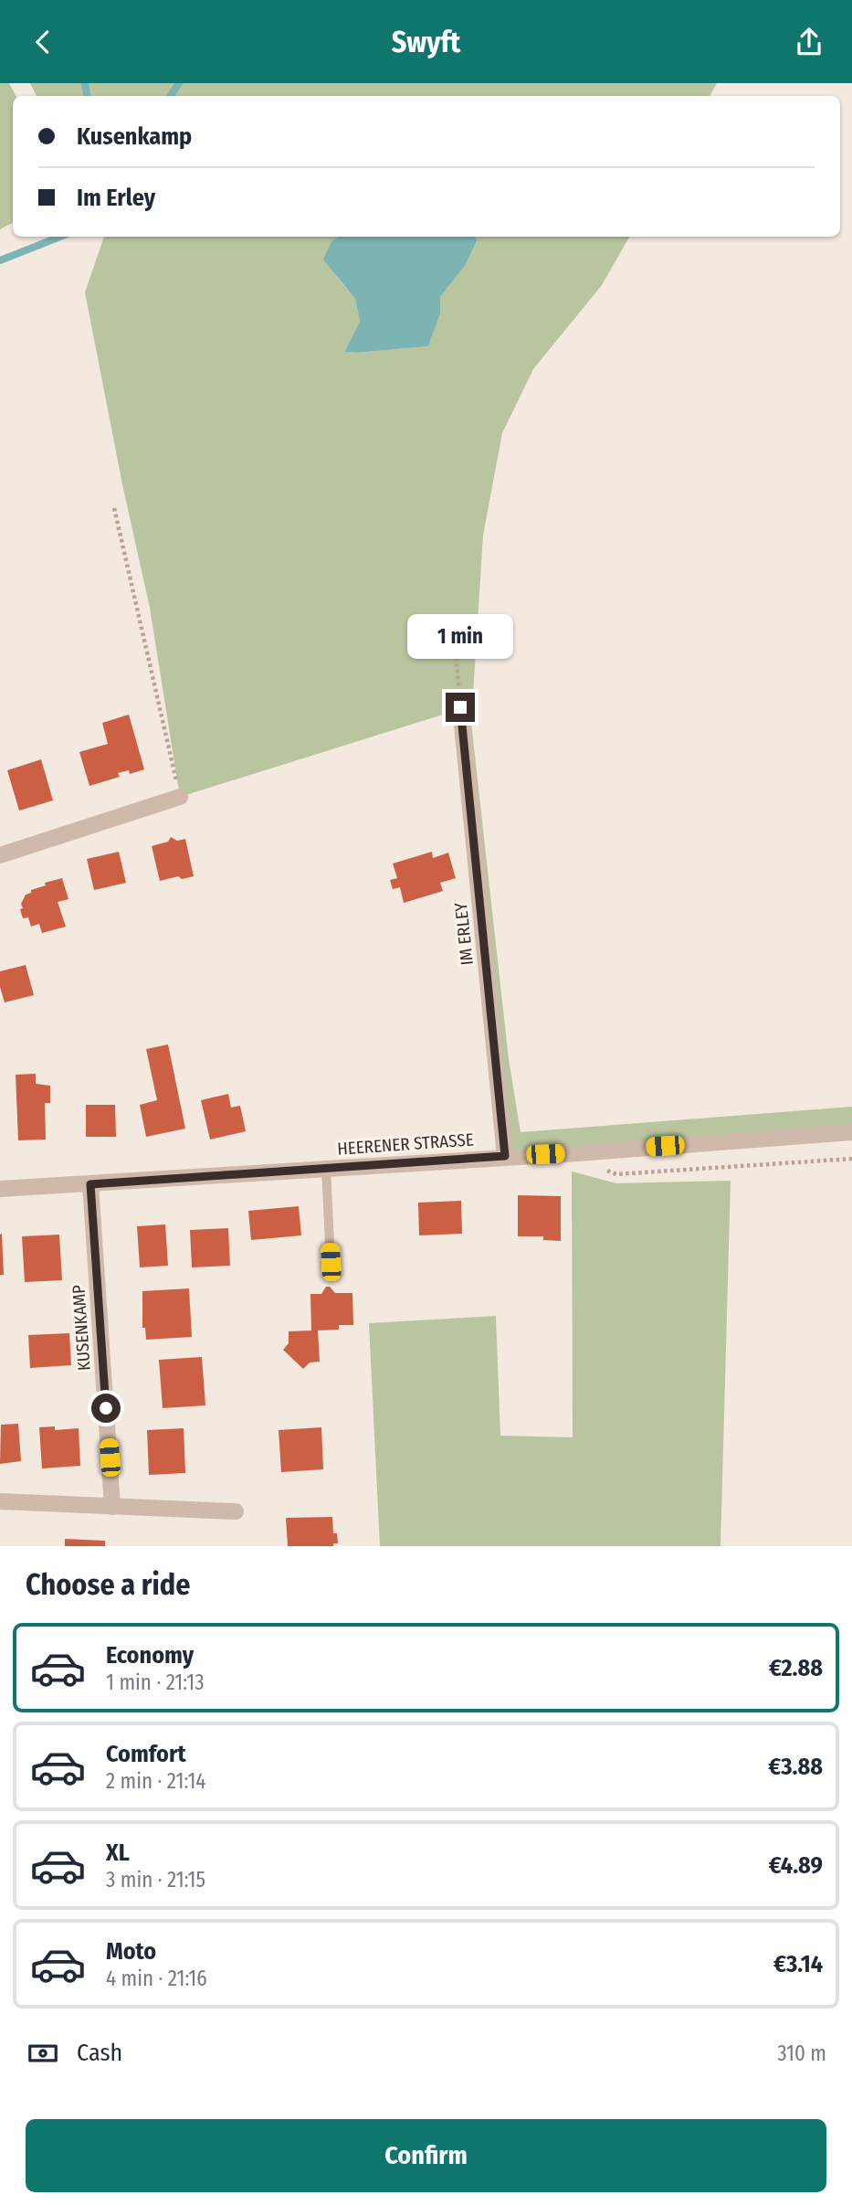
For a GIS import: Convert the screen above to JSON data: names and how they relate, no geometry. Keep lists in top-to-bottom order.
{
  "streets": {
    "street": ["IM ERLEY", "HEERENER STRASSE", "KUSENKAMP"]
  },
  "crossings": [
    ["IM ERLEY", "HEERENER STRASSE"],
    ["HEERENER STRASSE", "KUSENKAMP"]
  ],
  "page": {
    "header": "Swyft",
    "banner": ["Kusenkamp", "Im Erley"],
    "bubble": "1 min",
    "heading": "Choose a ride",
    "list": [
      {
        "name": "Economy",
        "note": "1 min · 21:13",
        "value": "€2.88"
      },
      {
        "name": "Comfort",
        "note": "2 min · 21:14",
        "value": "€3.88"
      },
      {
        "name": "XL",
        "note": "3 min · 21:15",
        "value": "€4.89"
      },
      {
        "name": "Moto",
        "note": "4 min · 21:16",
        "value": "€3.14"
      }
    ],
    "pay": ["Cash", "310 m"],
    "buttons": "Confirm"
  }
}
